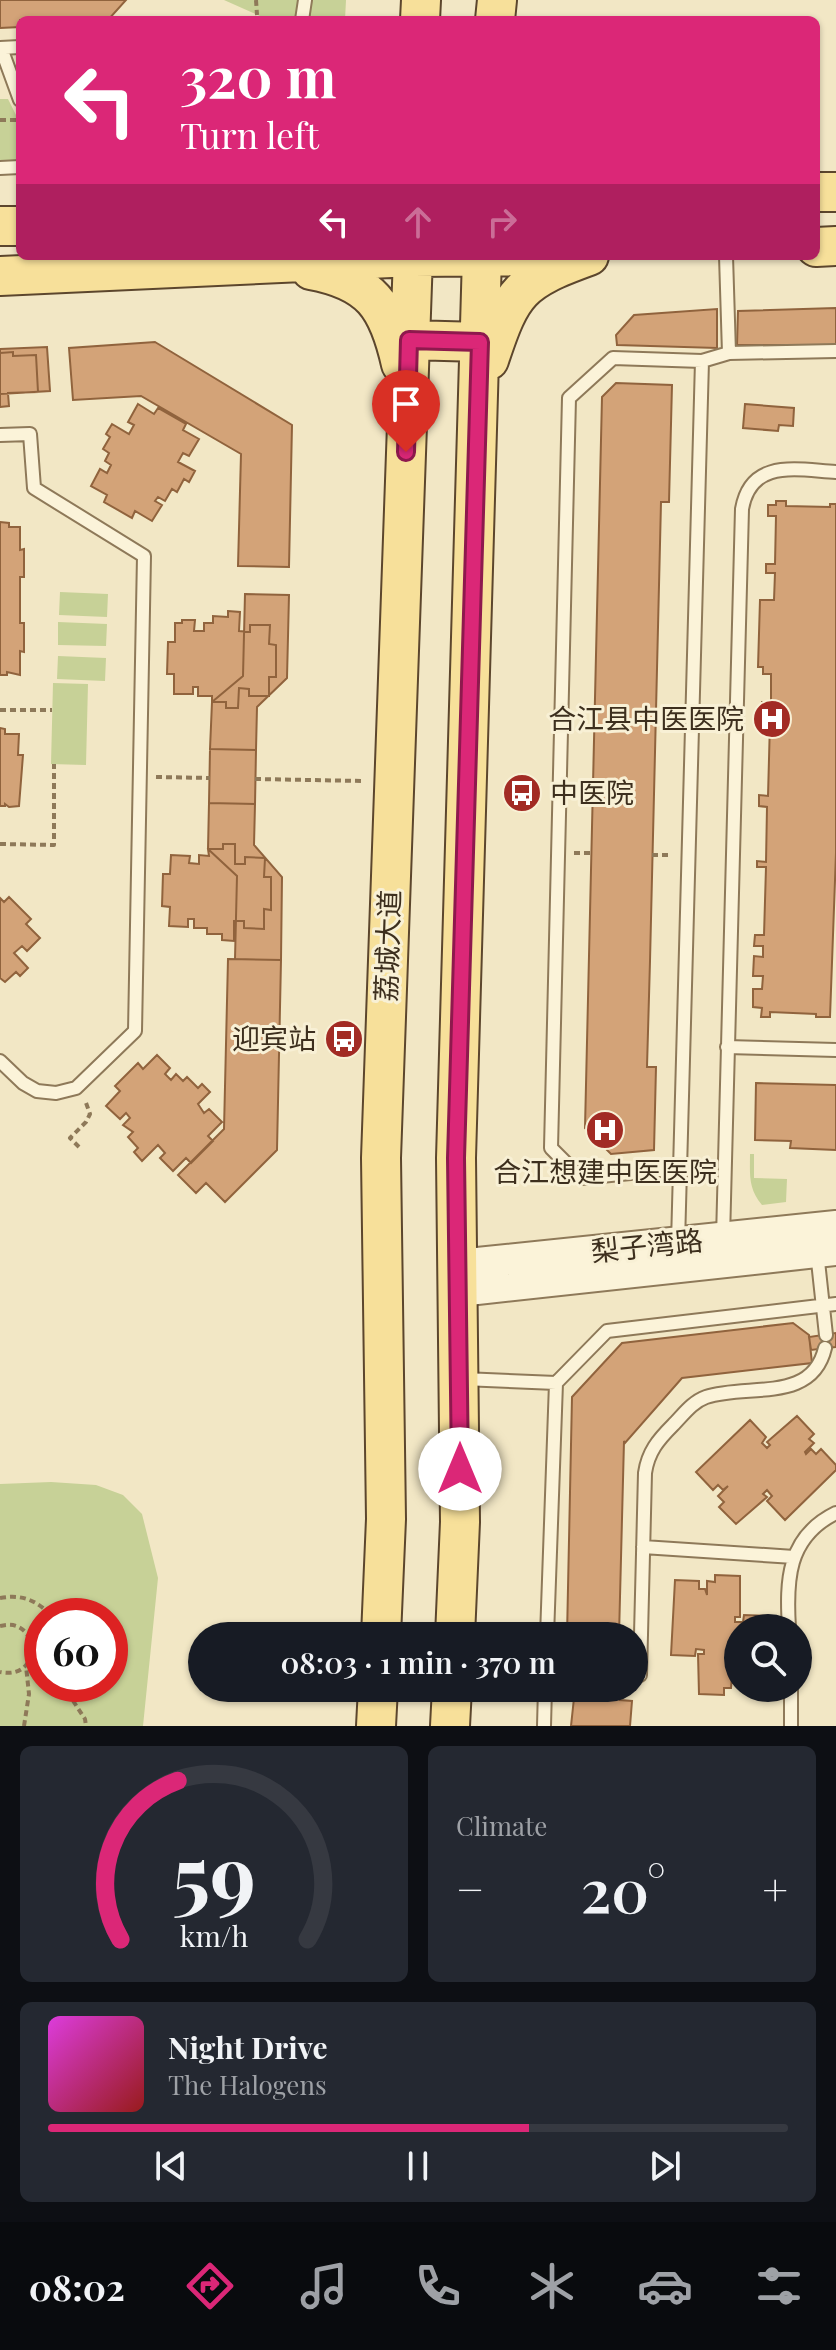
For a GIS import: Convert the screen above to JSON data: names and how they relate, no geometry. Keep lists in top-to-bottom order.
{
  "streets": {
    "main road": ["荔城大道"],
    "street": ["梨子湾路"]
  },
  "places": {
    "hospital": ["合江县中医医院", "合江想建中医医院"],
    "bus stop": ["中医院", "迎宾站"]
  },
  "page": {
    "turn": ["320 m", "Turn left"],
    "limit": "60",
    "trip": "08:03 · 1 min · 370 m",
    "tile": "Climate",
    "heat": ["−", "20°", "+"],
    "song": ["Night Drive", "The Halogens"],
    "tabs": "08:02",
    "gauge": ["59", "km/h"]
  }
}
